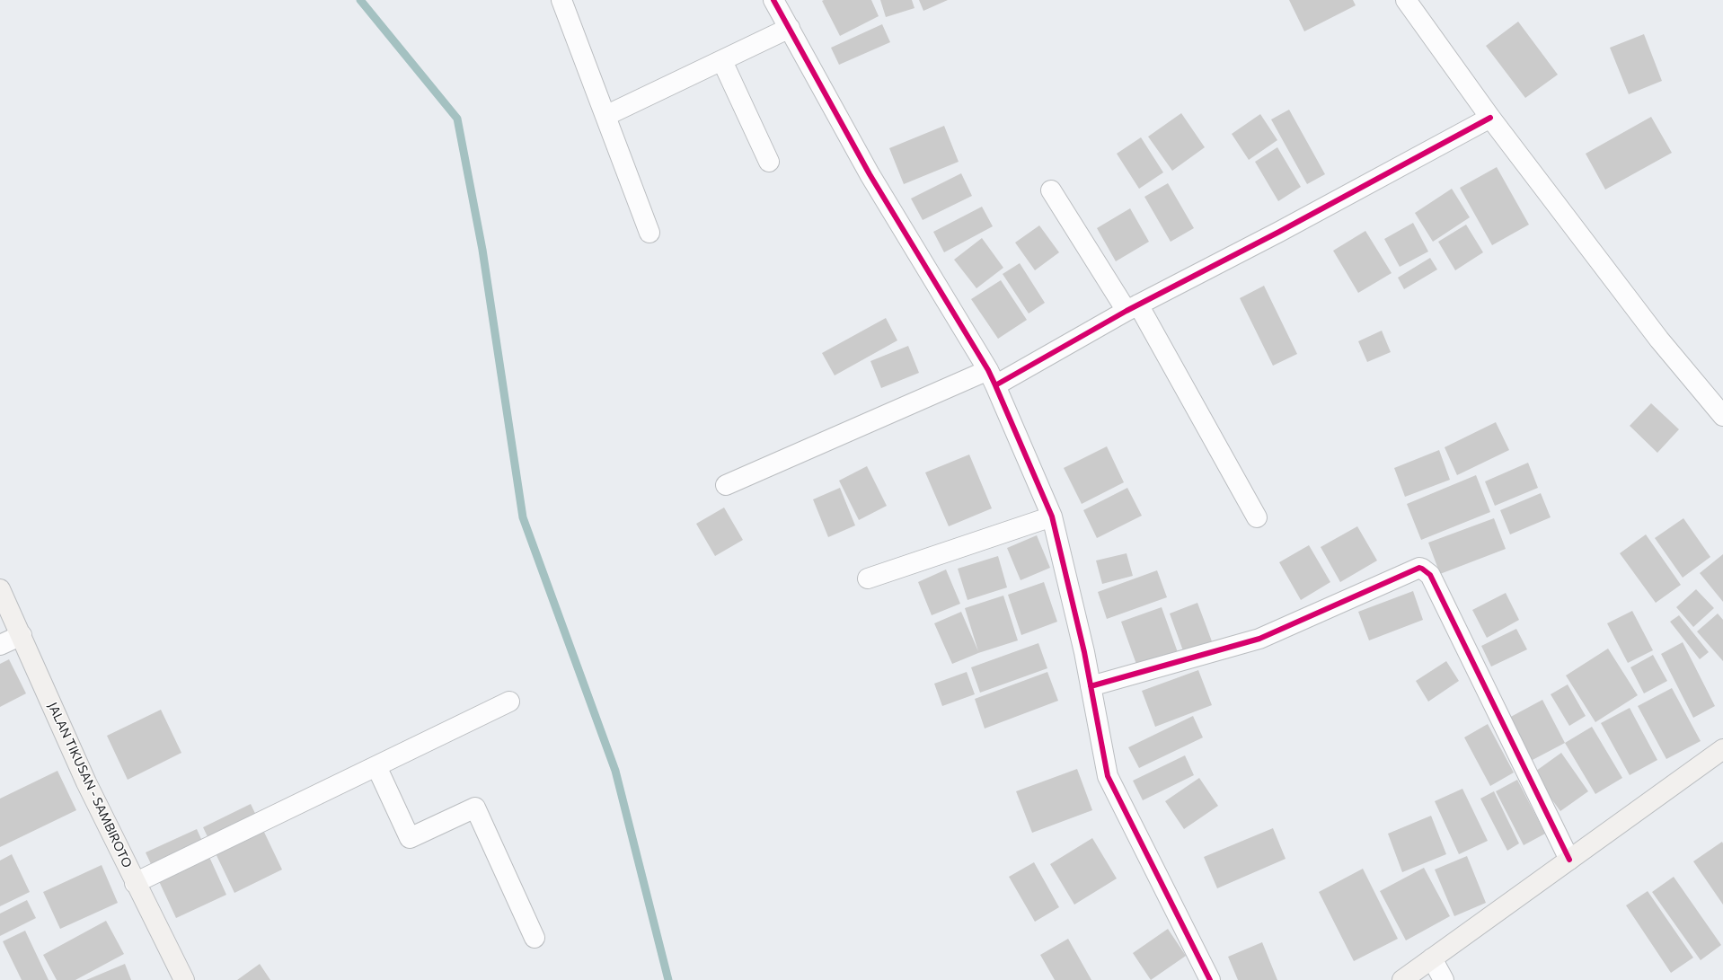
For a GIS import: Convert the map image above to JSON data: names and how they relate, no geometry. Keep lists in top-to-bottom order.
{
  "streets": {
    "street": ["JALAN TIKUSAN - SAMBIROTO"]
  }
}
